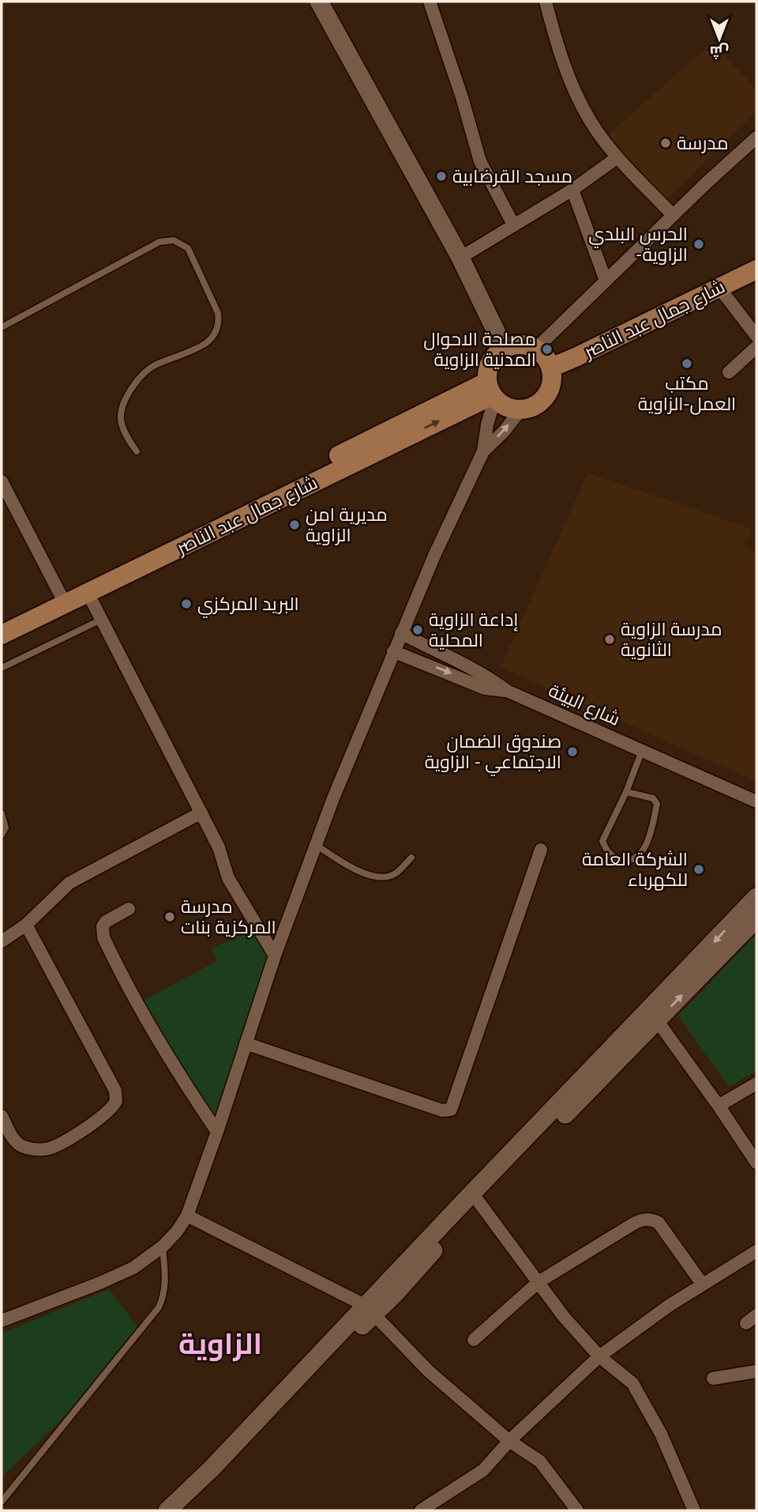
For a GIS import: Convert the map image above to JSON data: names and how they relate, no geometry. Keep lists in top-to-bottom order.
{
  "streets": {
    "main road": ["شارع جمال عبد الناصر"],
    "street": ["شارع البيئة"]
  },
  "districts": ["الزاوية"],
  "places": [
    "مدرسة",
    "مسجد القرضابية",
    "الحرس البلدي -الزاوية",
    "مصلحة الاحوال المدنية الزاوية",
    "مكتب العمل-الزاوية",
    "مديرية امن الزاوية",
    "البريد المركزي",
    "إداعة الزاوية المحلية",
    "مدرسة الزاوية الثانوية",
    "صندوق الضمان الاجتماعي - الزاوية",
    "الشركة العامة للكهرباء",
    "مدرسة المركزية بنات"
  ],
  "north": "bottom"
}
